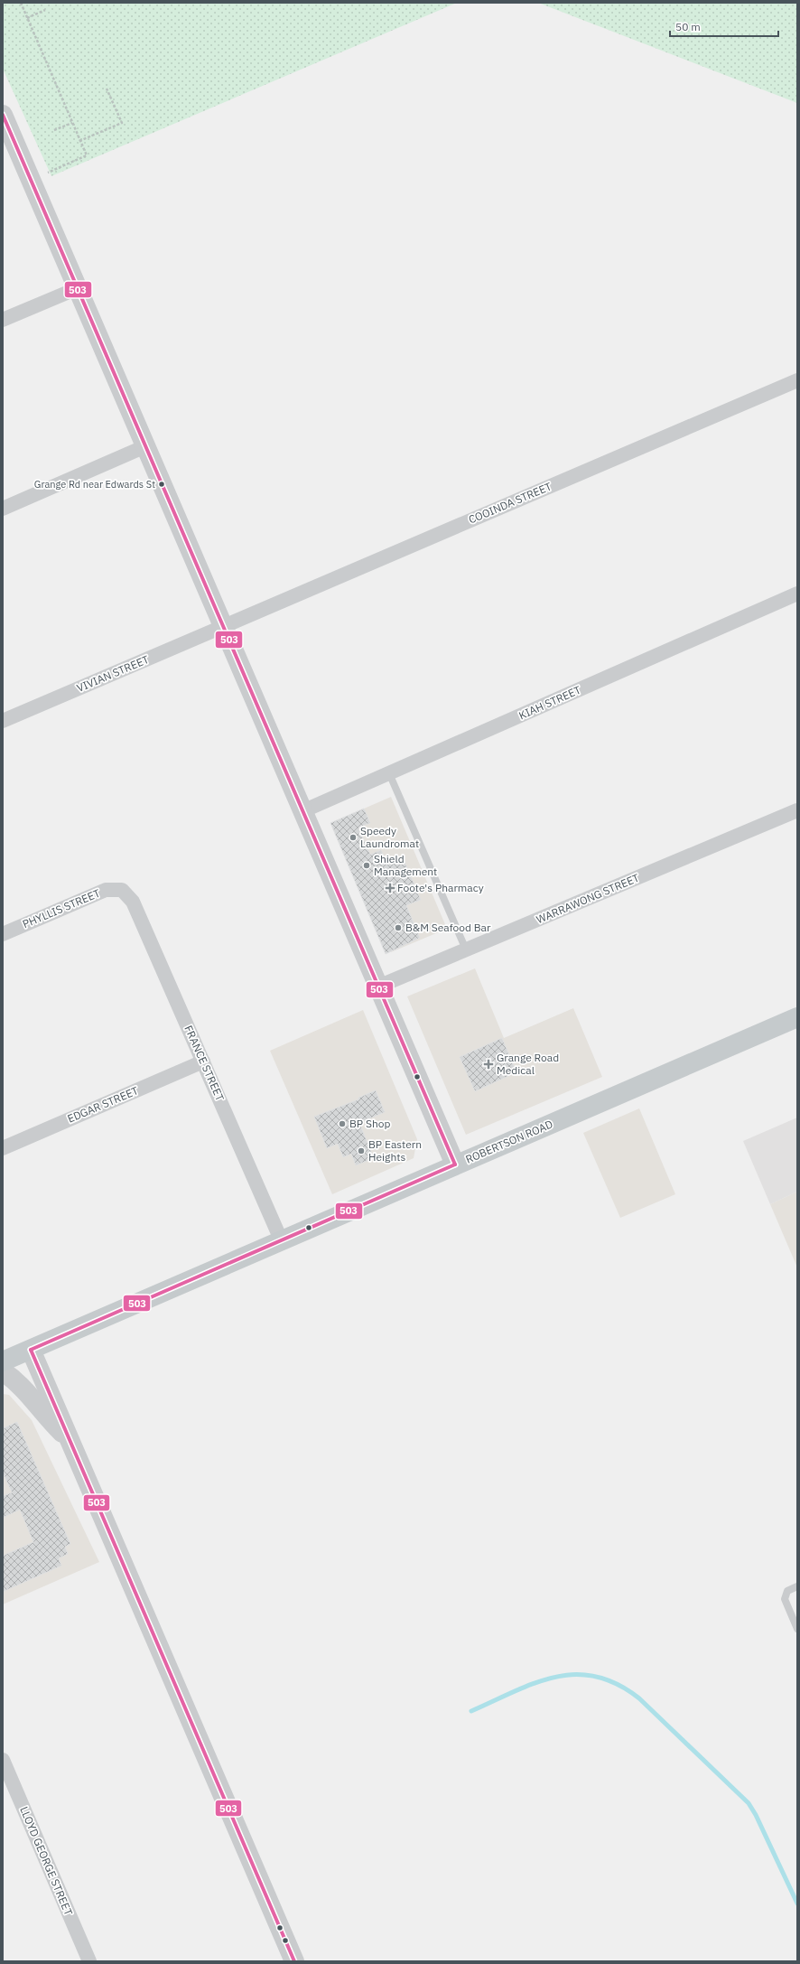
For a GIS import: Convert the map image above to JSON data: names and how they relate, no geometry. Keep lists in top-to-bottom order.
{
  "streets": {
    "main road": ["ROBERTSON ROAD"],
    "street": [
      "COOINDA STREET",
      "VIVIAN STREET",
      "KIAH STREET",
      "WARRAWONG STREET",
      "PHYLLIS STREET",
      "FRANCE STREET",
      "EDGAR STREET",
      "LLOYD GEORGE STREET"
    ]
  },
  "crossings": [
    ["COOINDA STREET", "VIVIAN STREET"],
    ["PHYLLIS STREET", "FRANCE STREET"],
    ["FRANCE STREET", "EDGAR STREET"],
    ["FRANCE STREET", "ROBERTSON ROAD"]
  ],
  "places": {
    "other": [
      "Grange Rd near Edwards St",
      "Speedy Laundromat",
      "Shield Management",
      "B&M Seafood Bar",
      "BP Shop",
      "BP Eastern Heights"
    ],
    "health": ["Foote's Pharmacy", "Grange Road Medical"]
  },
  "lines": ["transit line 503"],
  "scale_bar": "50 m"
}
